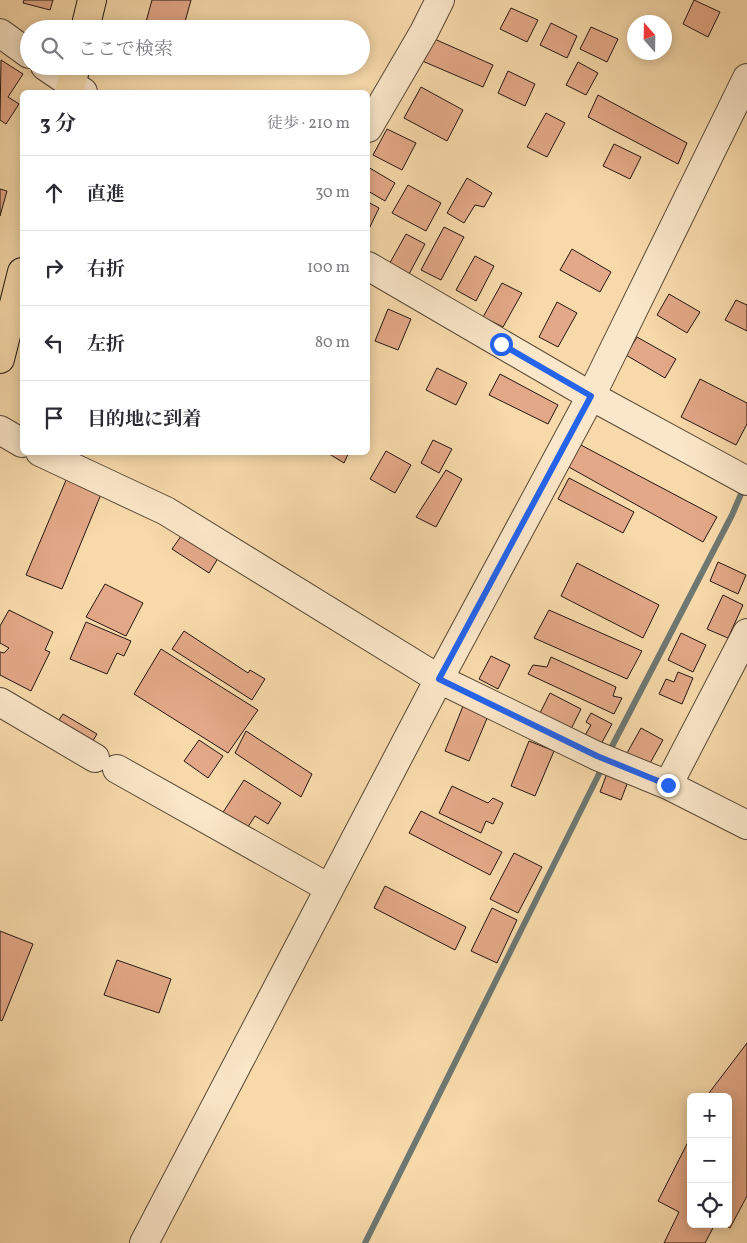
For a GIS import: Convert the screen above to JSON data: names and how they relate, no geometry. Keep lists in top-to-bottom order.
{
  "north": "top",
  "page": {
    "search": "ここで検索",
    "heading": ["3 分", "徒歩 · 210 m"],
    "list": [
      ["直進", "30 m"],
      ["右折", "100 m"],
      ["左折", "80 m"],
      "目的地に到着"
    ],
    "map_buttons": ["+", "−"]
  }
}
